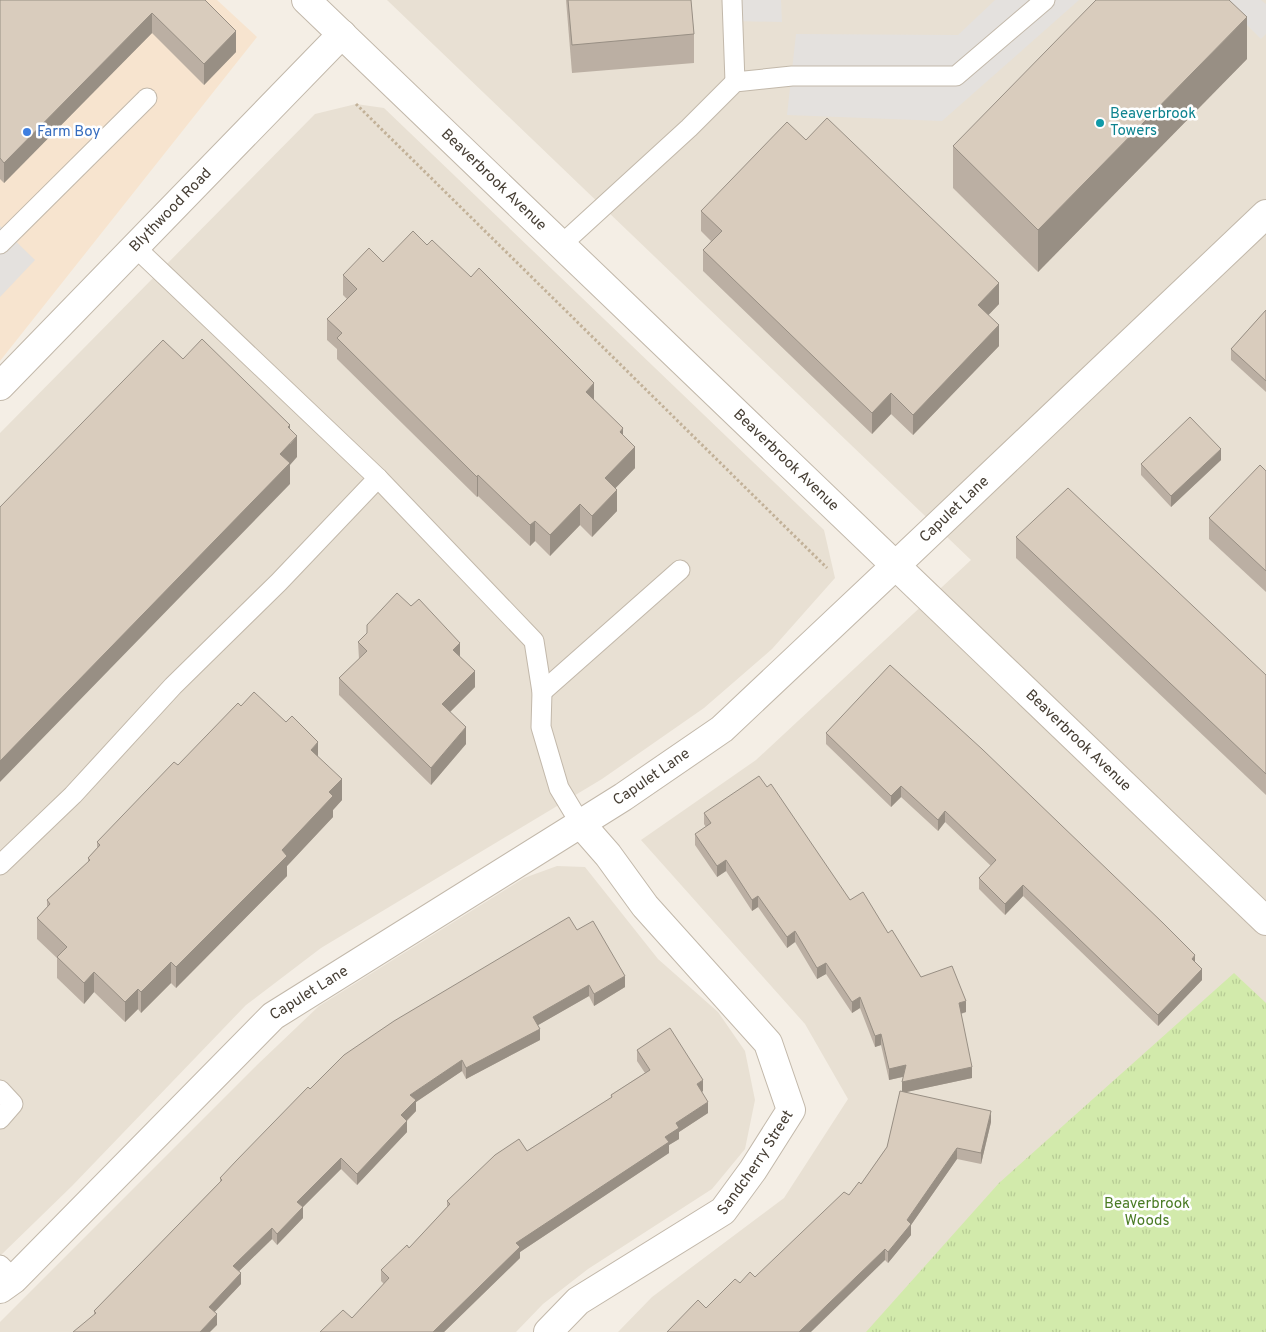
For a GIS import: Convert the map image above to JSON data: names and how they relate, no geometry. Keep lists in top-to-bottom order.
{
  "streets": {
    "street": [
      "Beaverbrook Avenue",
      "Blythwood Road",
      "Capulet Lane",
      "Sandcherry Street"
    ]
  },
  "crossings": [
    ["Beaverbrook Avenue", "Blythwood Road"],
    ["Beaverbrook Avenue", "Capulet Lane"],
    ["Capulet Lane", "Sandcherry Street"]
  ],
  "parks": ["Beaverbrook Woods"],
  "places": ["Beaverbrook Towers", "Farm Boy"]
}
